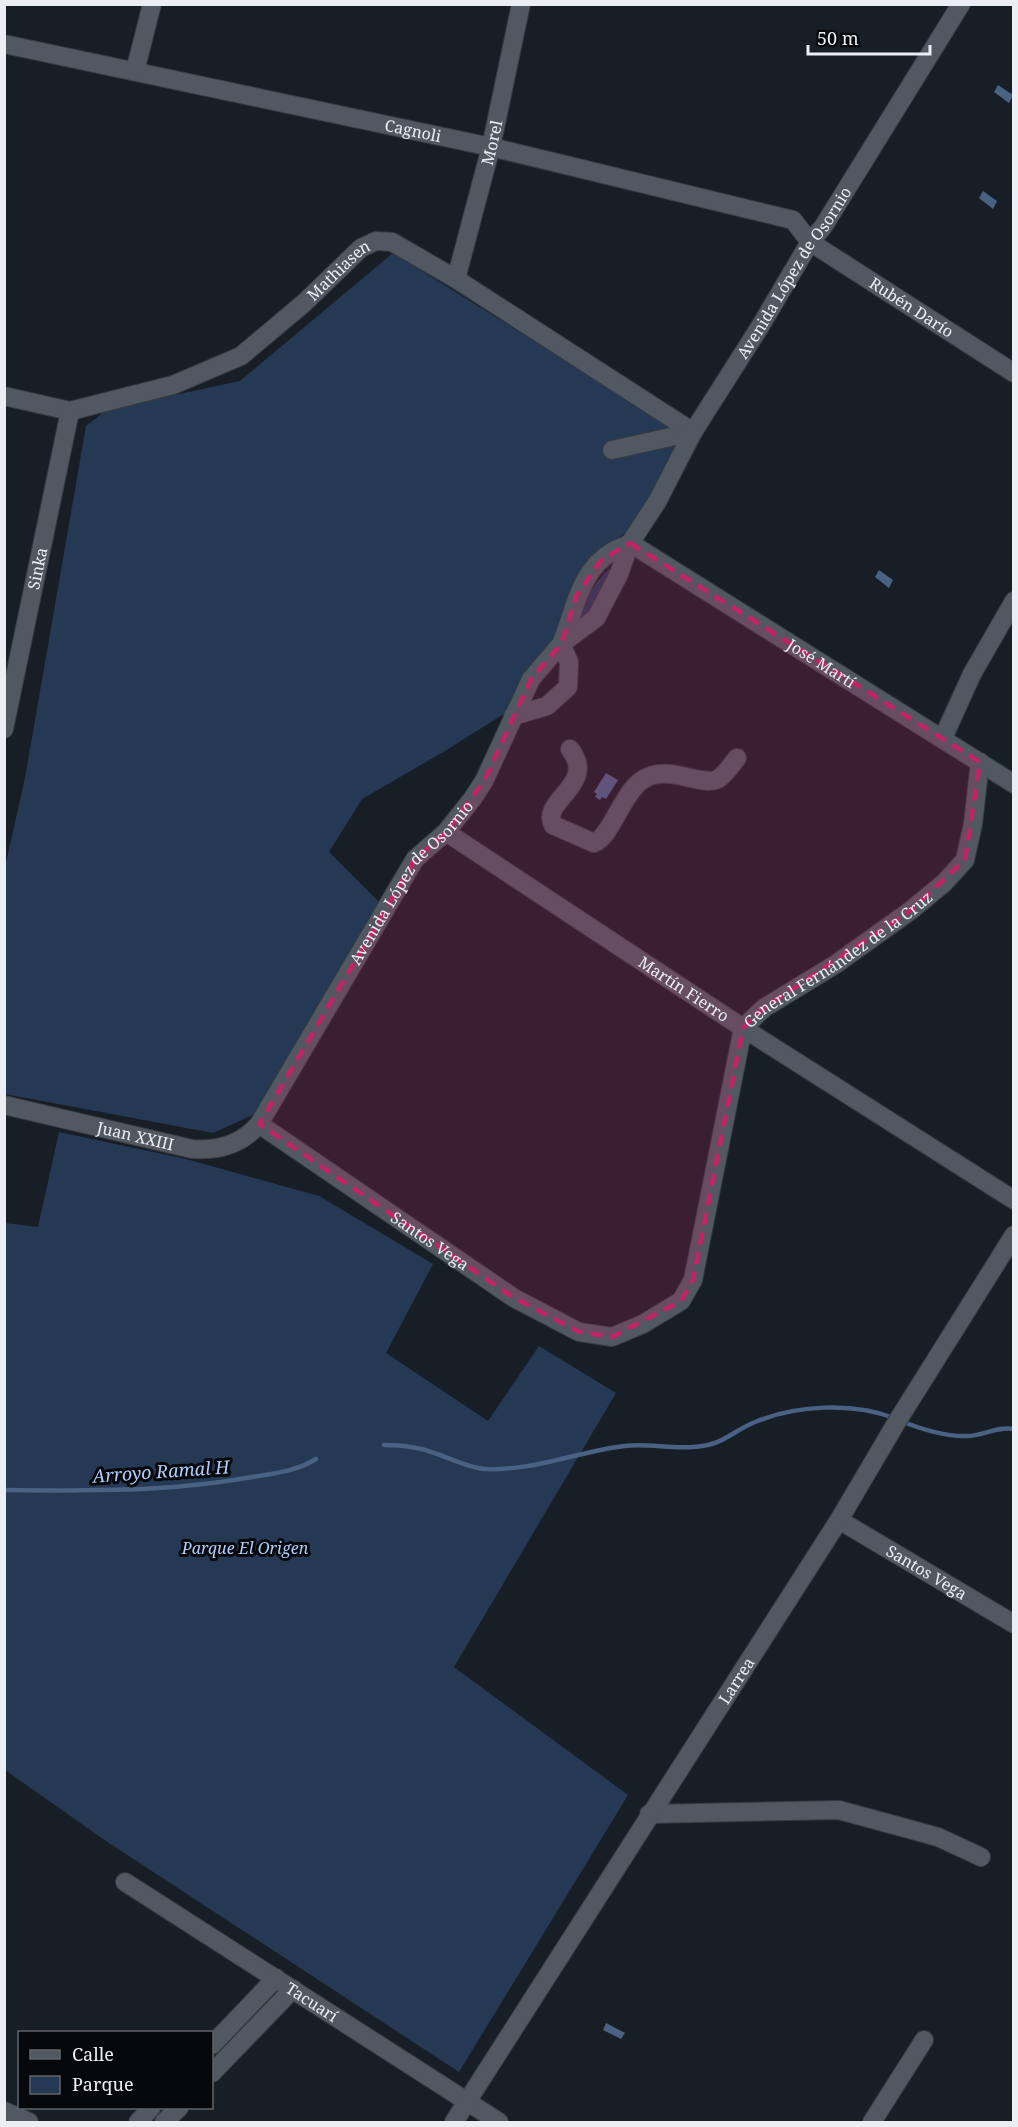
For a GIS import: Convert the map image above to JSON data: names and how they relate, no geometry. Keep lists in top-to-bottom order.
{
  "streets": {
    "street": [
      "Cagnoli",
      "Morel",
      "Mathiasen",
      "Avenida López de Osornio",
      "Rubén Darío",
      "Sinka",
      "José Martí",
      "General Fernández de la Cruz",
      "Martín Fierro",
      "Juan XXIII",
      "Santos Vega",
      "Larrea",
      "Tacuarí"
    ]
  },
  "crossings": [
    ["Cagnoli", "Morel"],
    ["Cagnoli", "Avenida López de Osornio"],
    ["Cagnoli", "Rubén Darío"],
    ["Morel", "Mathiasen"],
    ["Mathiasen", "Avenida López de Osornio"],
    ["Mathiasen", "Sinka"],
    ["Avenida López de Osornio", "Rubén Darío"],
    ["Avenida López de Osornio", "José Martí"],
    ["Avenida López de Osornio", "Martín Fierro"],
    ["Avenida López de Osornio", "Juan XXIII"],
    ["Avenida López de Osornio", "Santos Vega"],
    ["José Martí", "General Fernández de la Cruz"],
    ["General Fernández de la Cruz", "Martín Fierro"],
    ["General Fernández de la Cruz", "Santos Vega"],
    ["Juan XXIII", "Santos Vega"],
    ["Santos Vega", "Larrea"],
    ["Larrea", "Tacuarí"]
  ],
  "water": ["Arroyo Ramal H"],
  "parks": ["Parque El Origen"],
  "legend": ["Calle", "Parque"],
  "scale_bar": "50 m"
}
